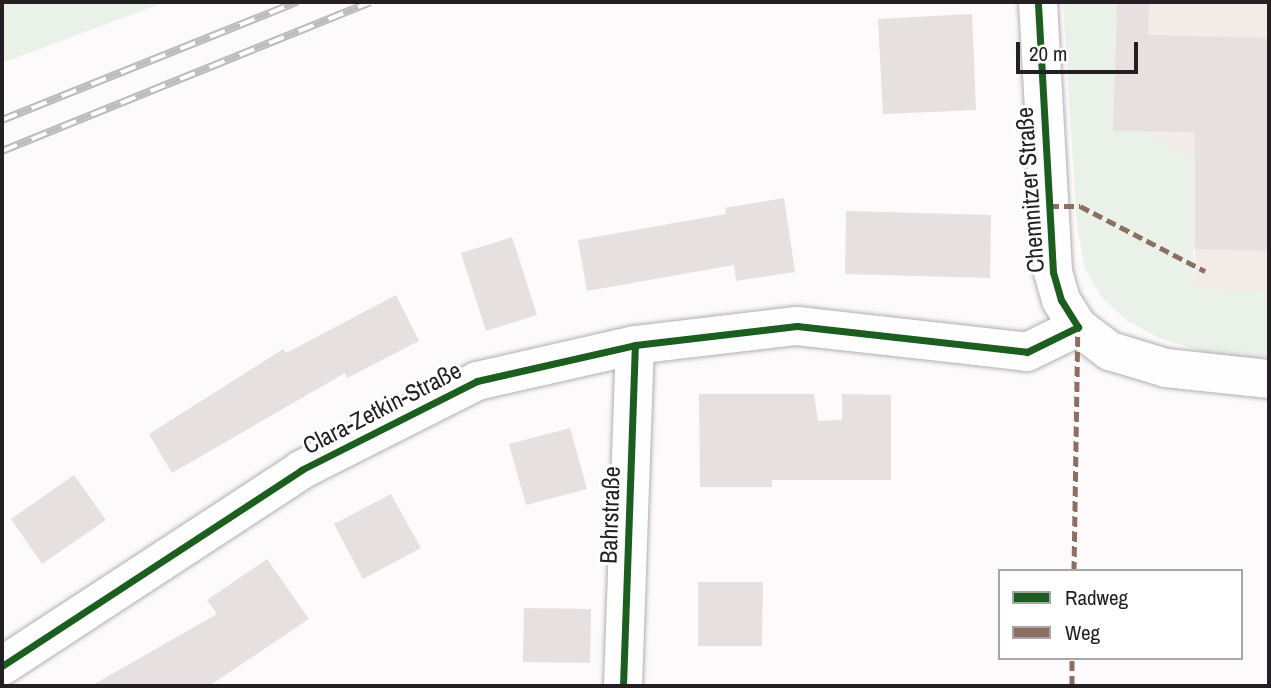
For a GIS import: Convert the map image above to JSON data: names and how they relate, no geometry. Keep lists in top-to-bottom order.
{
  "streets": {
    "street": ["Chemnitzer Straße", "Clara-Zetkin-Straße", "Bahrstraße"]
  },
  "crossings": [
    ["Chemnitzer Straße", "Clara-Zetkin-Straße"],
    ["Clara-Zetkin-Straße", "Bahrstraße"]
  ],
  "legend": ["Radweg", "Weg"],
  "scale_bar": "20 m"
}
